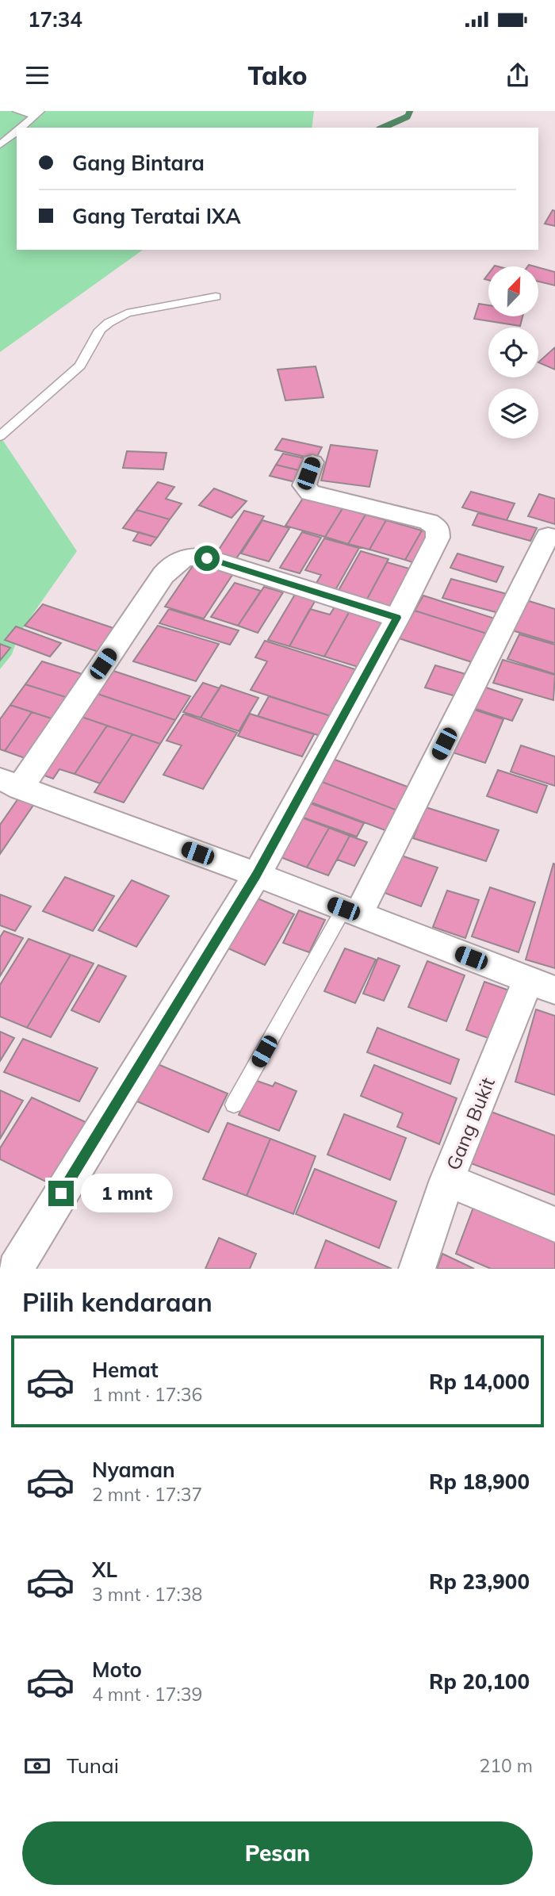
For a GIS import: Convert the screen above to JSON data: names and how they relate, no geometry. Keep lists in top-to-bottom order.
{
  "streets": {
    "street": ["Gang Bukit"]
  },
  "north": "top right",
  "page": {
    "status": "17:34",
    "header": "Tako",
    "banner": ["Gang Bintara", "Gang Teratai IXA"],
    "bubble": "1 mnt",
    "heading": "Pilih kendaraan",
    "list": [
      {
        "name": "Hemat",
        "note": "1 mnt · 17:36",
        "value": "Rp 14,000"
      },
      {
        "name": "Nyaman",
        "note": "2 mnt · 17:37",
        "value": "Rp 18,900"
      },
      {
        "name": "XL",
        "note": "3 mnt · 17:38",
        "value": "Rp 23,900"
      },
      {
        "name": "Moto",
        "note": "4 mnt · 17:39",
        "value": "Rp 20,100"
      }
    ],
    "pay": ["Tunai", "210 m"],
    "buttons": "Pesan"
  }
}
